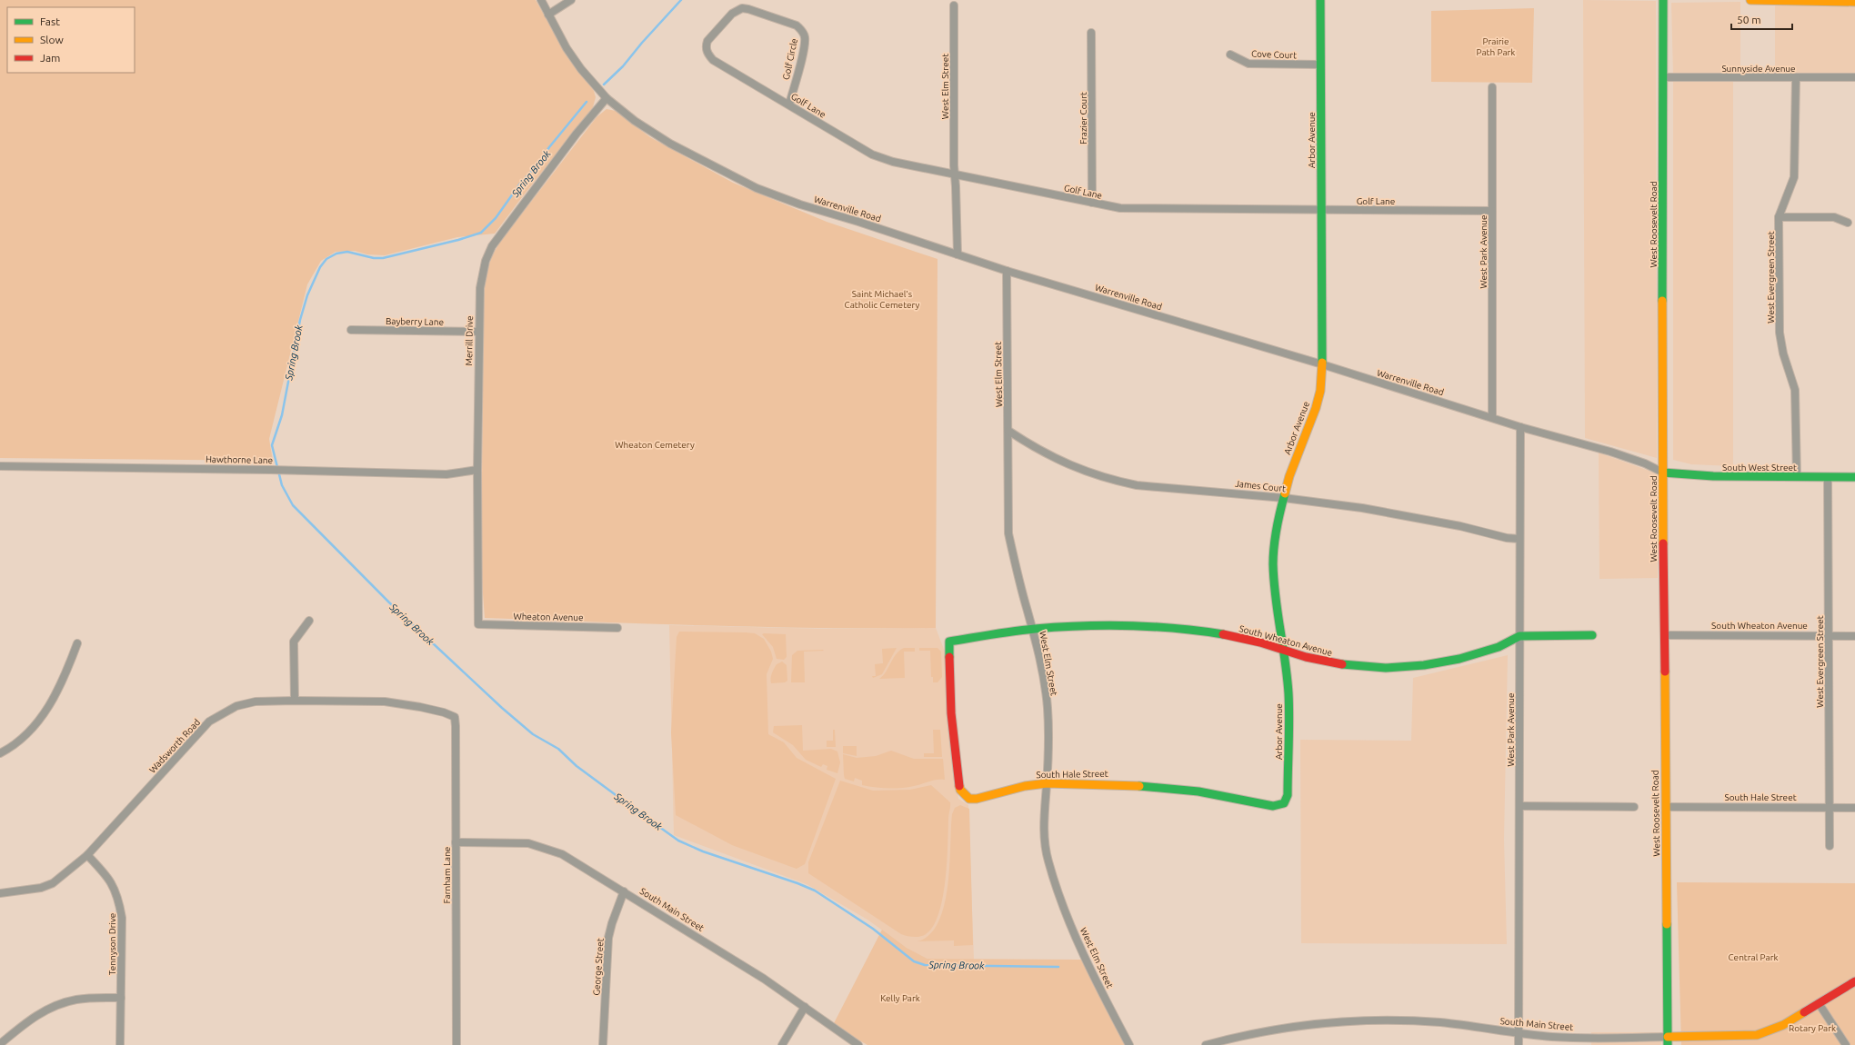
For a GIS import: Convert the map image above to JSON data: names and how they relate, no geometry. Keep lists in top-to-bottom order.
{
  "streets": {
    "street": [
      "Cove Court",
      "Golf Circle",
      "Sunnyside Avenue",
      "West Elm Street",
      "Golf Lane",
      "Frazier Court",
      "Arbor Avenue",
      "Warrenville Road",
      "West Roosevelt Road",
      "West Park Avenue",
      "West Evergreen Street",
      "Bayberry Lane",
      "Merrill Drive",
      "Hawthorne Lane",
      "South West Street",
      "James Court",
      "Wheaton Avenue",
      "South Wheaton Avenue",
      "Wadsworth Road",
      "South Hale Street",
      "Farnham Lane",
      "South Main Street",
      "Tennyson Drive",
      "George Street"
    ]
  },
  "crossings": [
    ["Cove Court", "Arbor Avenue"],
    ["Golf Circle", "Golf Lane"],
    ["Sunnyside Avenue", "West Roosevelt Road"],
    ["Sunnyside Avenue", "West Evergreen Street"],
    ["West Elm Street", "Golf Lane"],
    ["West Elm Street", "Warrenville Road"],
    ["West Elm Street", "James Court"],
    ["West Elm Street", "South Wheaton Avenue"],
    ["West Elm Street", "South Hale Street"],
    ["Golf Lane", "Frazier Court"],
    ["Golf Lane", "Arbor Avenue"],
    ["Golf Lane", "West Park Avenue"],
    ["Arbor Avenue", "Warrenville Road"],
    ["Arbor Avenue", "James Court"],
    ["Arbor Avenue", "South Wheaton Avenue"],
    ["Arbor Avenue", "South Hale Street"],
    ["Warrenville Road", "West Roosevelt Road"],
    ["Warrenville Road", "West Park Avenue"],
    ["Warrenville Road", "Merrill Drive"],
    ["Warrenville Road", "South West Street"],
    ["West Roosevelt Road", "South West Street"],
    ["West Roosevelt Road", "South Wheaton Avenue"],
    ["West Roosevelt Road", "South Hale Street"],
    ["West Roosevelt Road", "South Main Street"],
    ["West Park Avenue", "James Court"],
    ["West Park Avenue", "South Wheaton Avenue"],
    ["West Park Avenue", "South Main Street"],
    ["West Evergreen Street", "South West Street"],
    ["West Evergreen Street", "South Wheaton Avenue"],
    ["West Evergreen Street", "South Hale Street"],
    ["Bayberry Lane", "Merrill Drive"],
    ["Merrill Drive", "Hawthorne Lane"],
    ["Merrill Drive", "Wheaton Avenue"],
    ["South Wheaton Avenue", "South Hale Street"],
    ["Wadsworth Road", "Farnham Lane"],
    ["Wadsworth Road", "Tennyson Drive"],
    ["Farnham Lane", "South Main Street"],
    ["South Main Street", "George Street"]
  ],
  "water": ["Spring Brook"],
  "parks": [
    "Prairie Path Park",
    "Saint Michael's Catholic Cemetery",
    "Wheaton Cemetery",
    "Central Park",
    "Kelly Park",
    "Rotary Park"
  ],
  "legend": ["Fast", "Slow", "Jam"],
  "scale_bar": "50 m"
}
